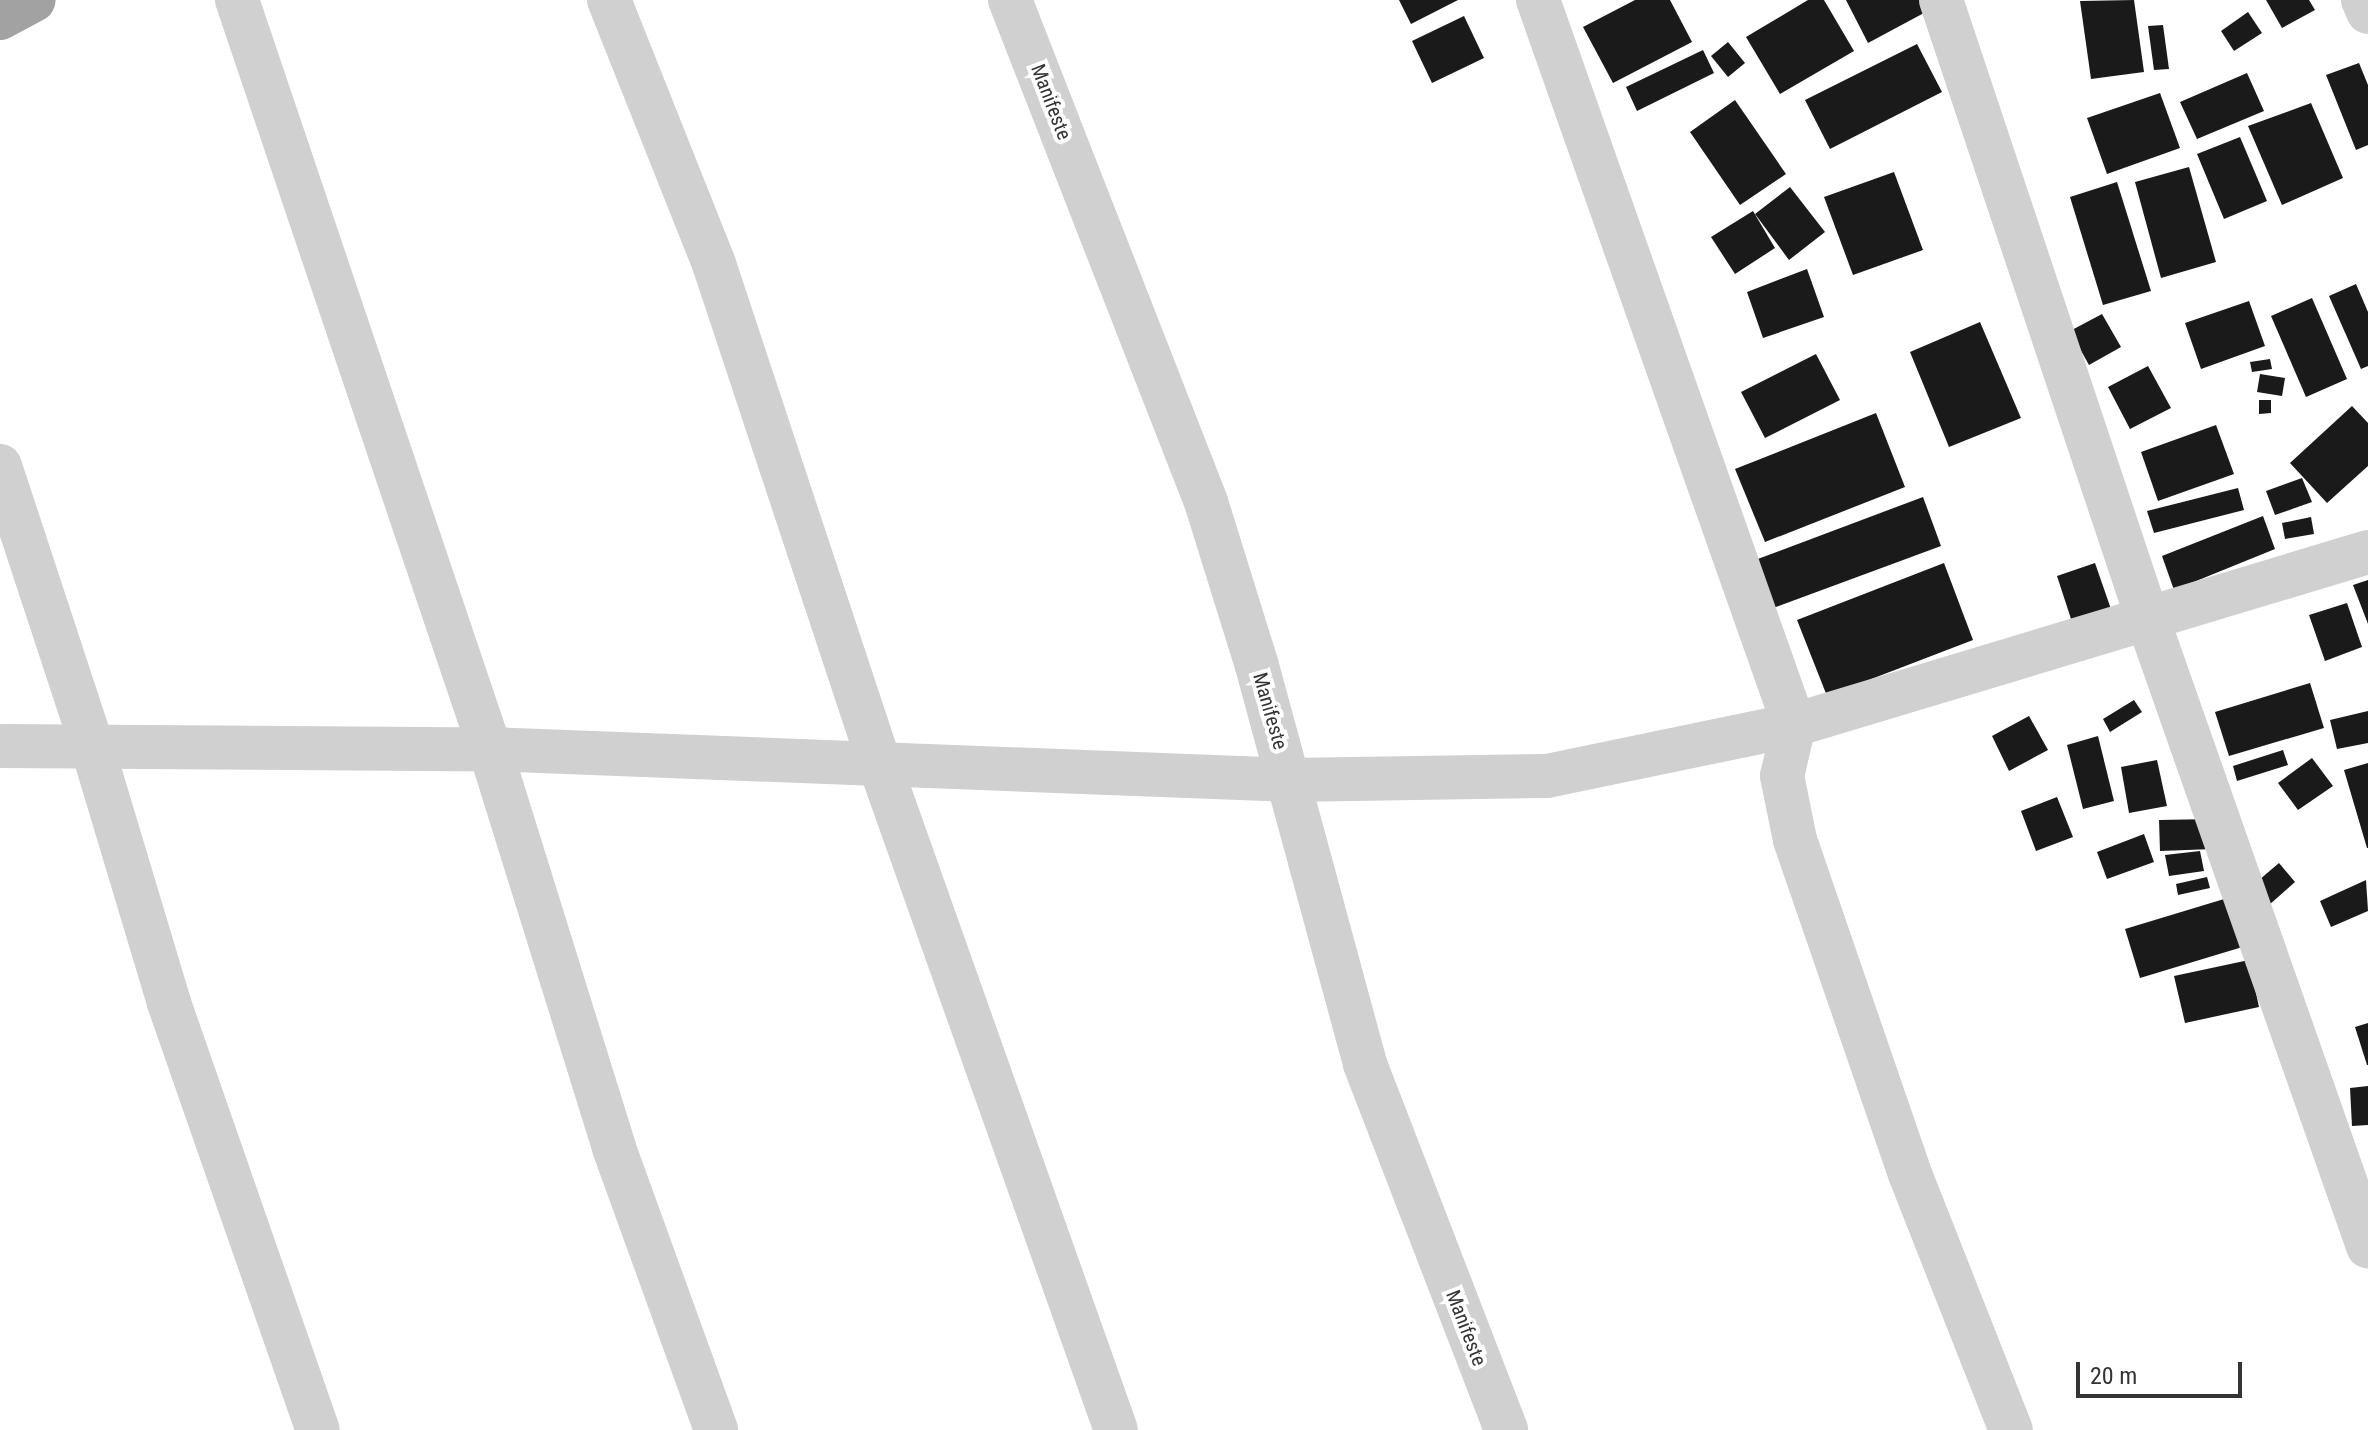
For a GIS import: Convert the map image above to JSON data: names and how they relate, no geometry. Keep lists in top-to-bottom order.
{
  "streets": {
    "street": ["Manifeste"]
  },
  "scale_bar": "20 m"
}
